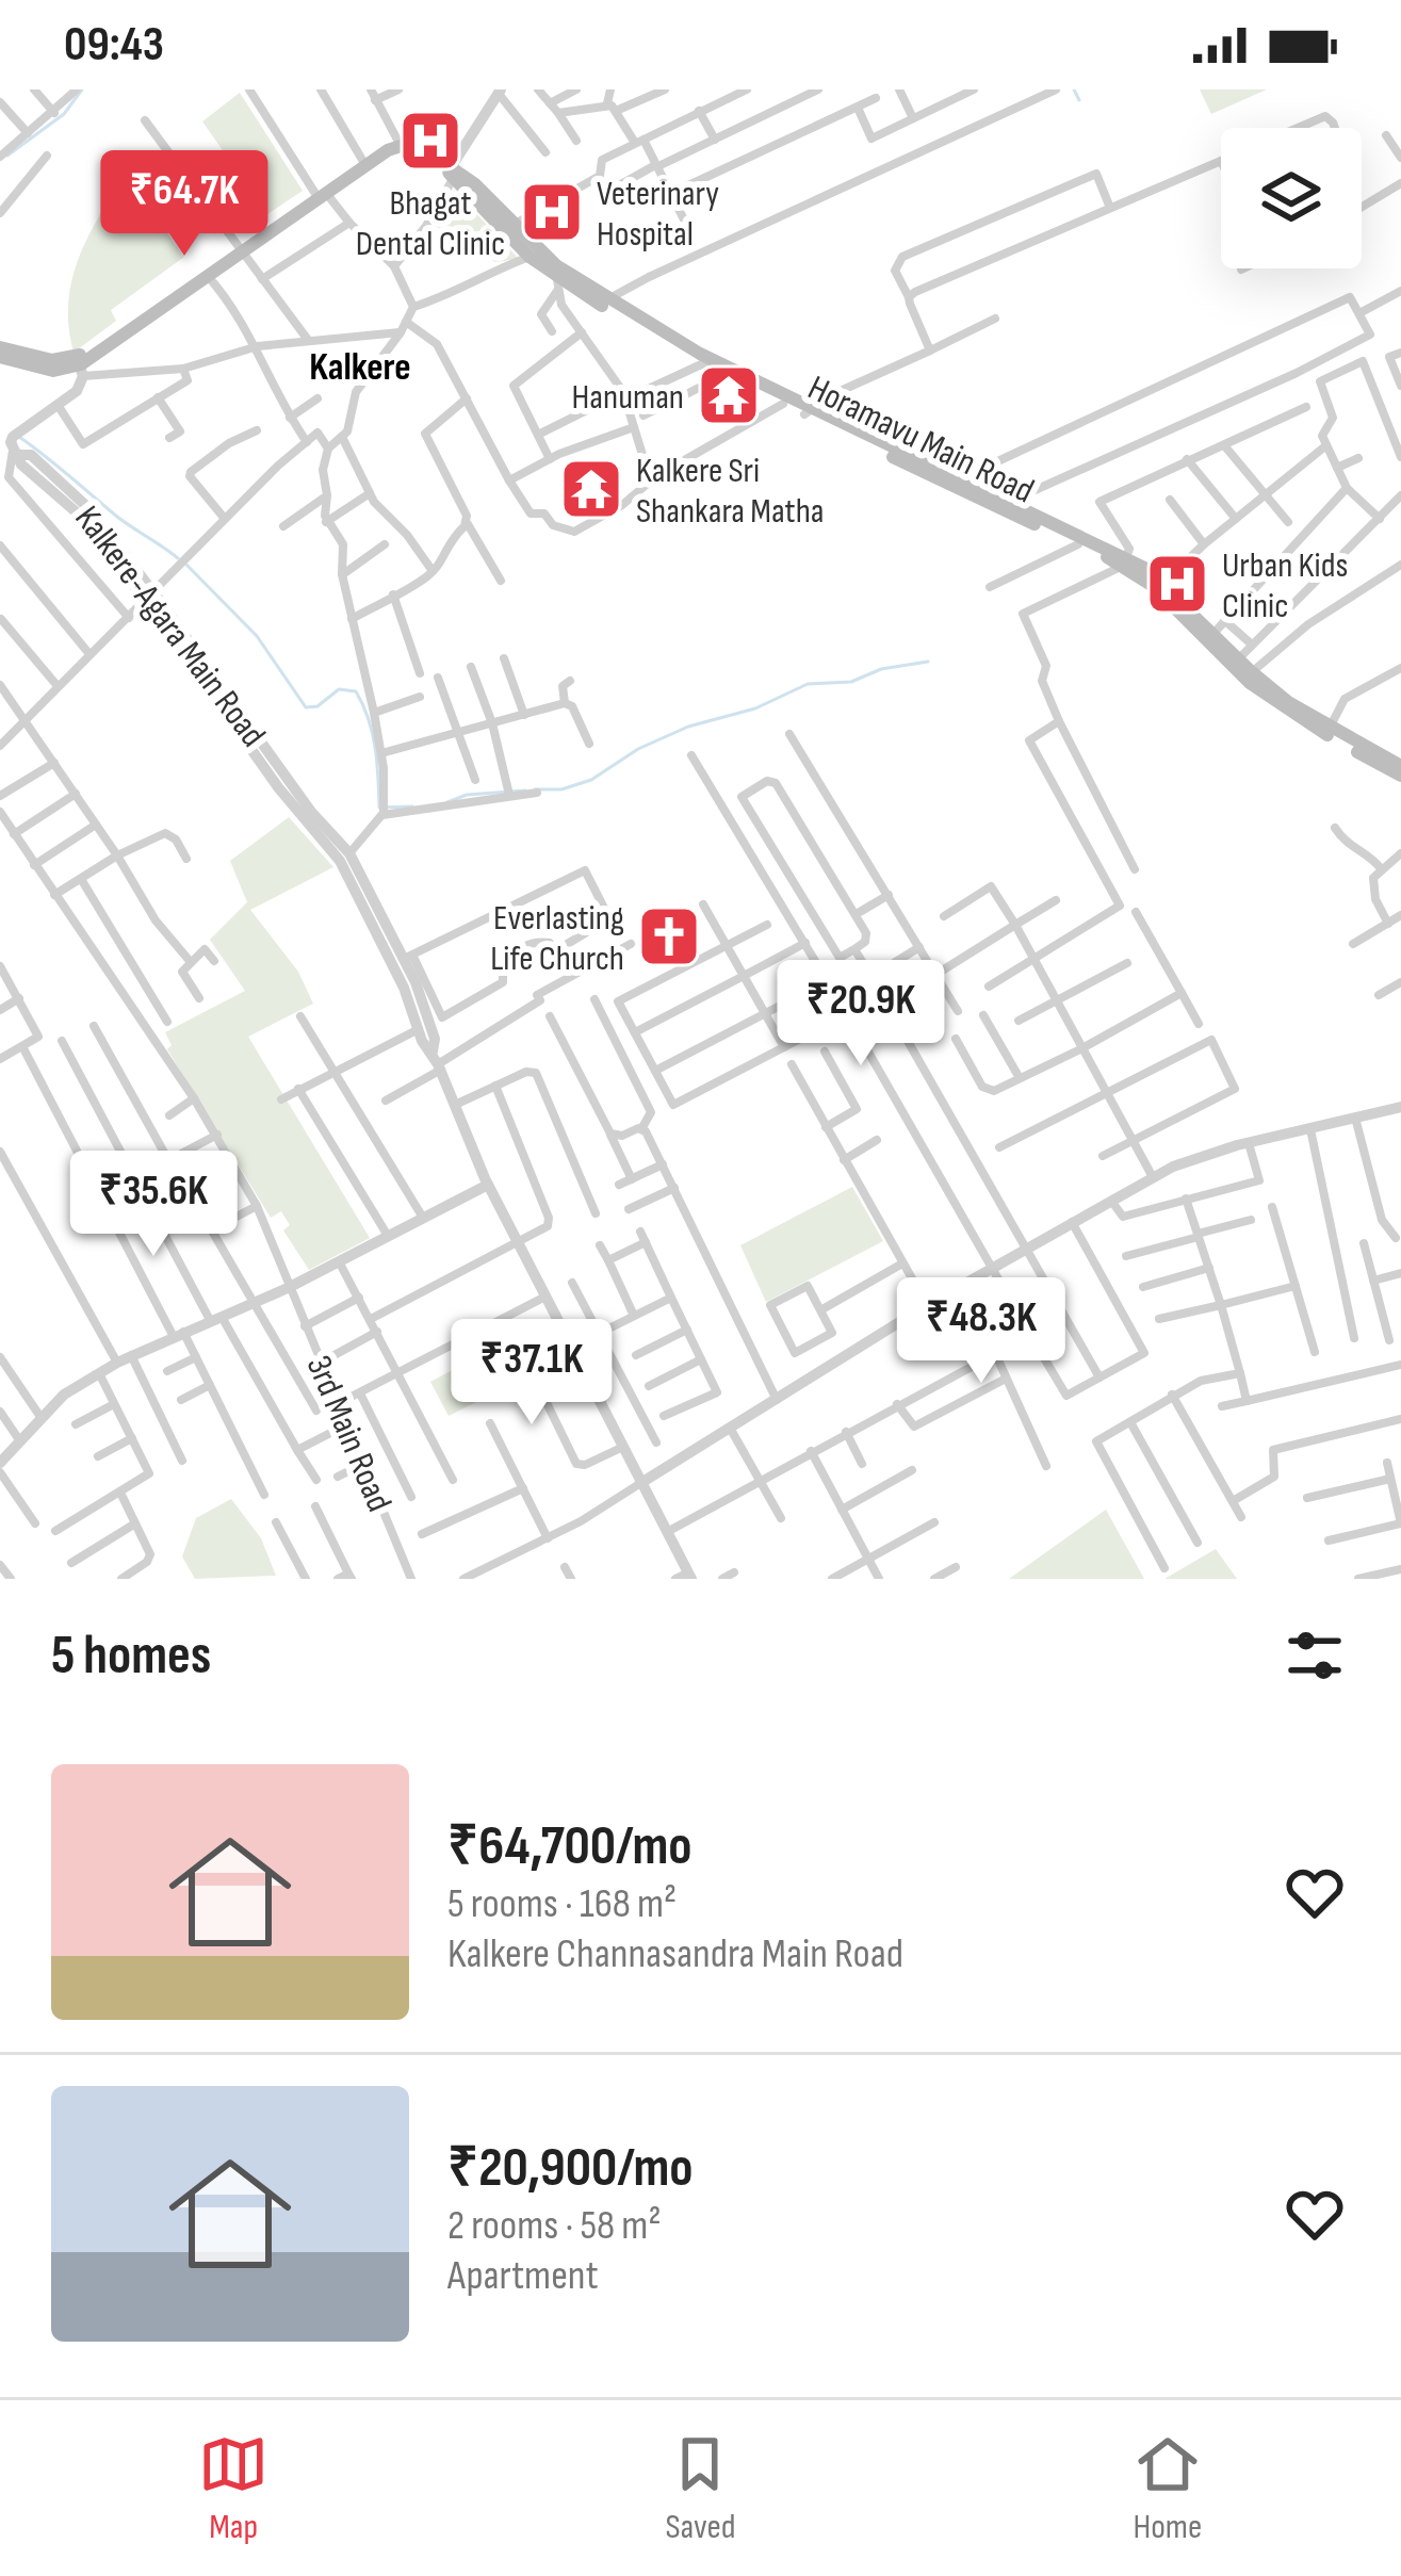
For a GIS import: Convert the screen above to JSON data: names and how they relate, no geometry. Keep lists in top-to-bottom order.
{
  "streets": {
    "main road": ["Horamavu Main Road"],
    "street": ["Kalkere-Agara Main Road", "3rd Main Road"]
  },
  "districts": ["Kalkere"],
  "places": {
    "hospital": ["Bhagat Dental Clinic", "Veterinary Hospital", "Urban Kids Clinic"],
    "temple": ["Hanuman", "Kalkere Sri Shankara Matha"],
    "church": ["Everlasting Life Church"]
  },
  "page": {
    "status": "09:43",
    "price": [
      "₹64.7K",
      "₹20.9K",
      "₹35.6K",
      "₹48.3K",
      "₹37.1K"
    ],
    "heading": "5 homes",
    "list": [
      {
        "name": "₹64,700/mo",
        "note": "5 rooms · 168 m² · Kalkere Channasandra Main Road"
      },
      {
        "name": "₹20,900/mo",
        "note": "2 rooms · 58 m² · Apartment"
      }
    ],
    "tabs": ["Map", "Saved", "Home"]
  }
}
